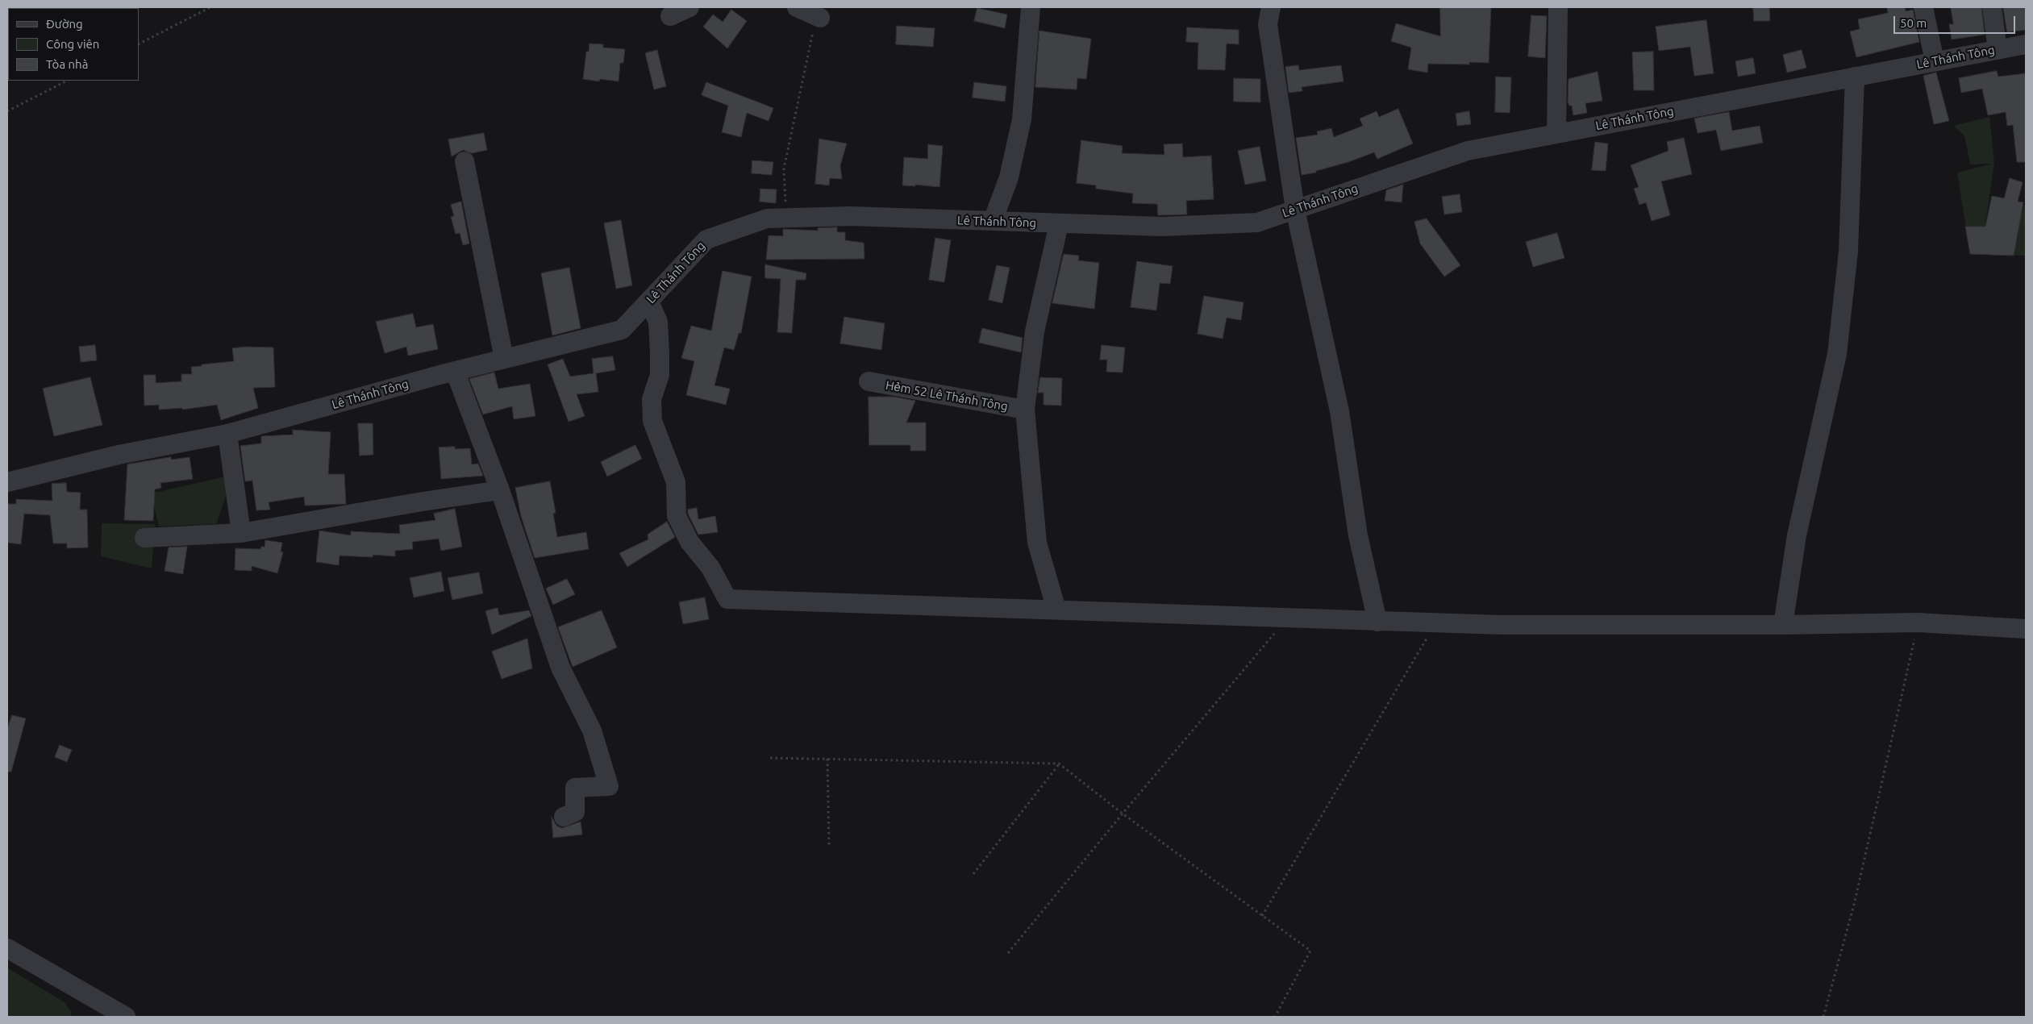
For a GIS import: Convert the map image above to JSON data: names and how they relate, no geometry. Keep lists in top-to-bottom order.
{
  "streets": {
    "street": ["Lê Thánh Tông", "Hẻm 52 Lê Thánh Tông"]
  },
  "legend": ["Đường", "Công viên", "Tòa nhà"],
  "scale_bar": "50 m"
}
